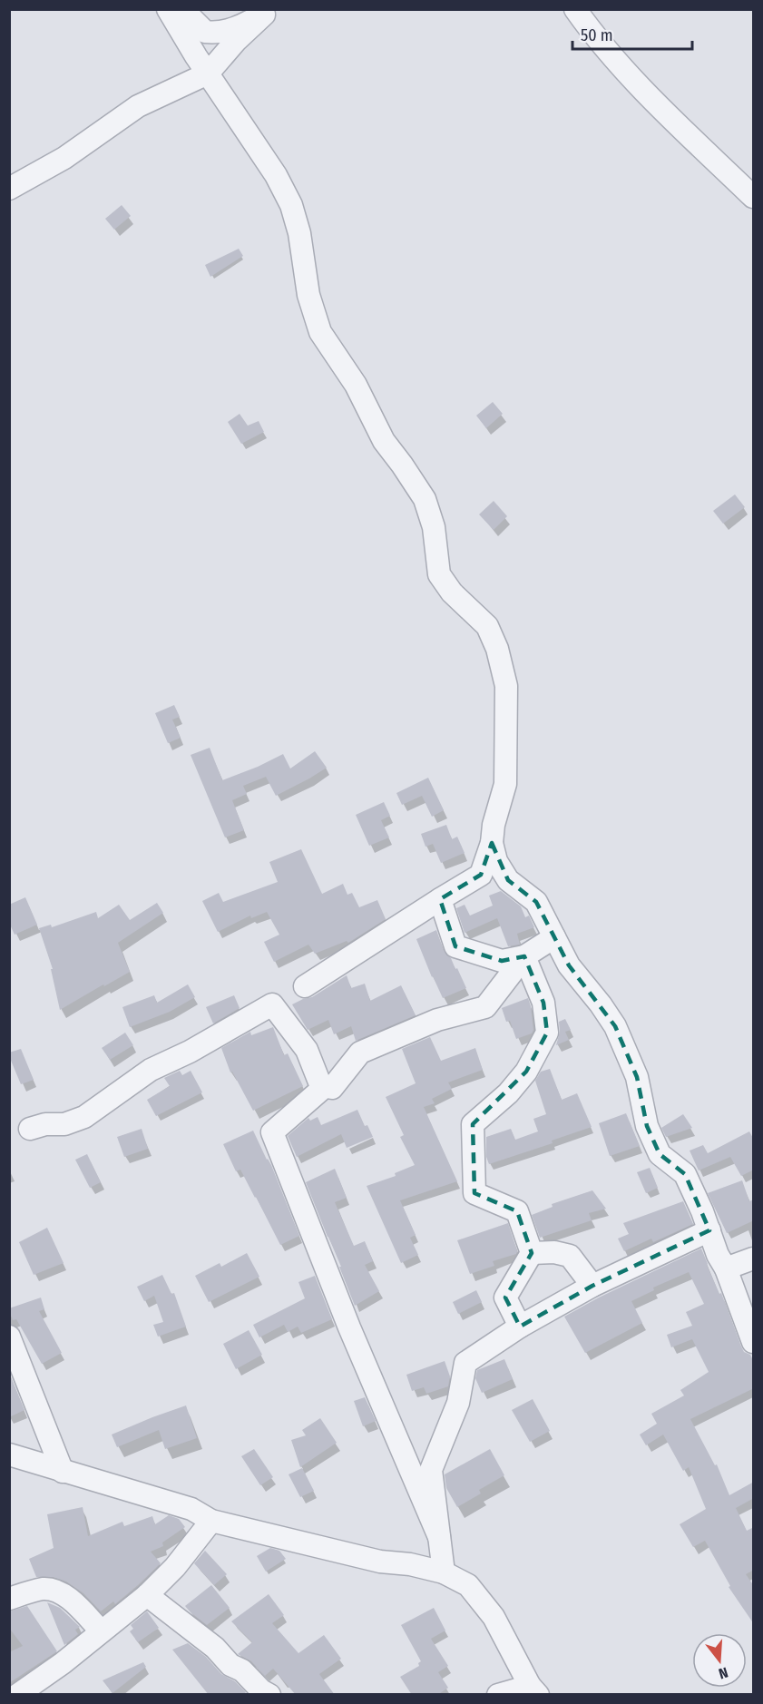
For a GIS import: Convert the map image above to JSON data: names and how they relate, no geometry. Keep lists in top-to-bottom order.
{
  "scale_bar": "50 m",
  "north": "bottom"
}
